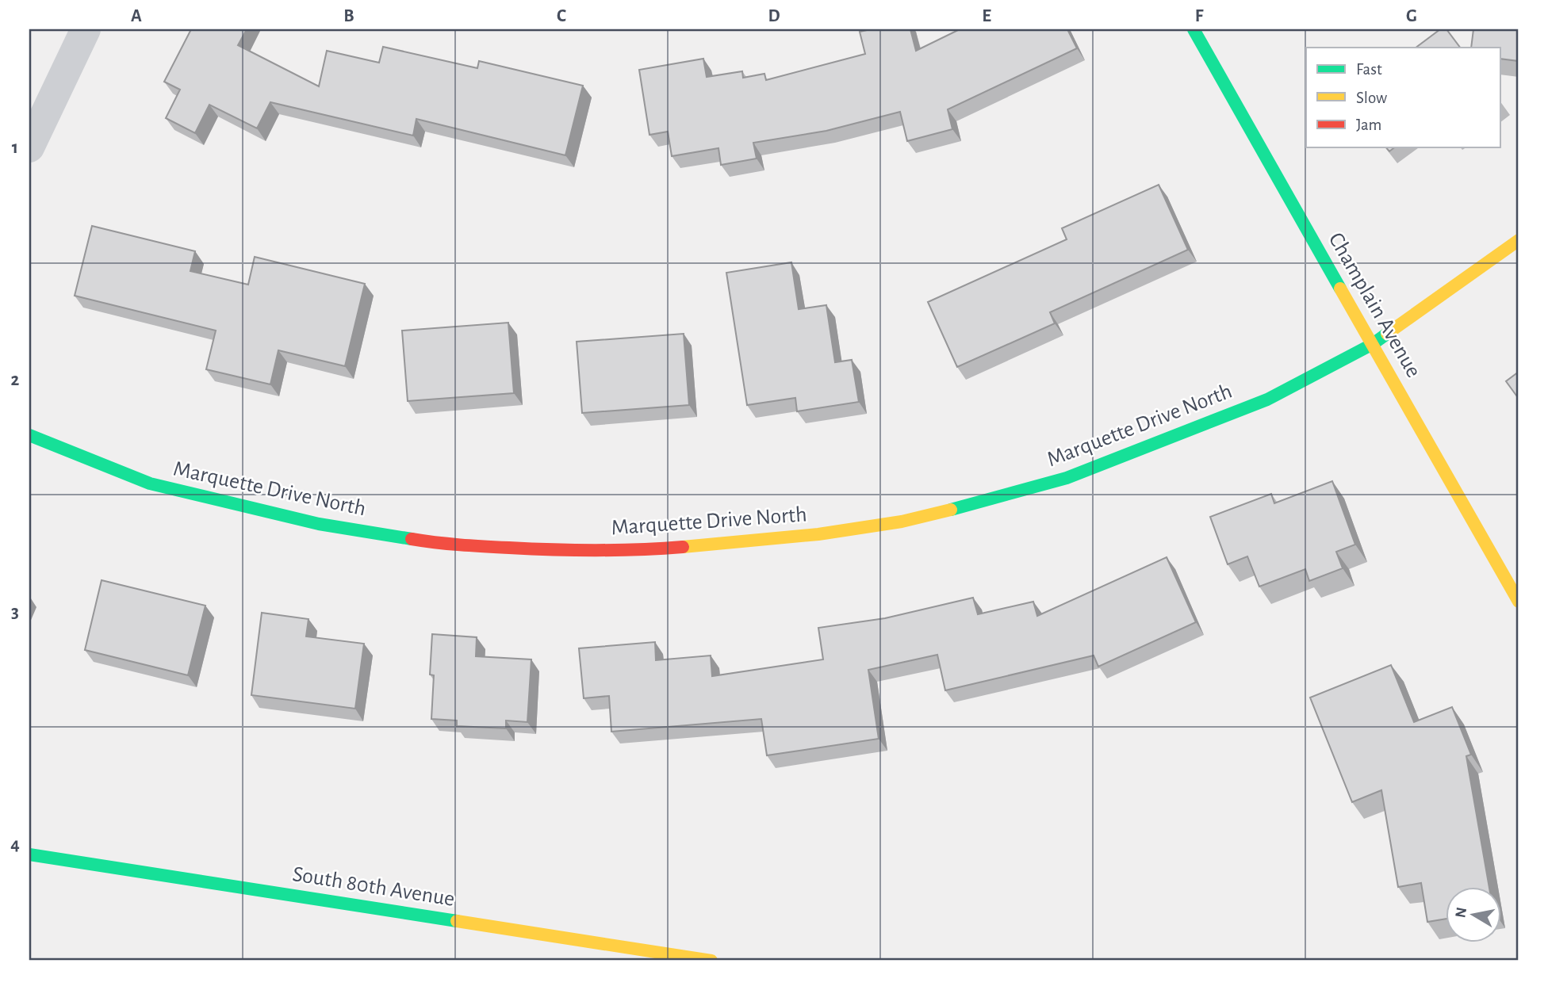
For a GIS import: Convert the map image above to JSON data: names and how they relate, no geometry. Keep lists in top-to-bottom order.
{
  "streets": {
    "street": ["Champlain Avenue", "Marquette Drive North", "South 80th Avenue"]
  },
  "crossings": [
    ["Champlain Avenue", "Marquette Drive North"]
  ],
  "legend": ["Fast", "Slow", "Jam"],
  "north": "left",
  "grid": {
    "columns": [
      "A",
      "B",
      "C",
      "D",
      "E",
      "F",
      "G"
    ],
    "rows": [
      "1",
      "2",
      "3",
      "4"
    ]
  }
}
